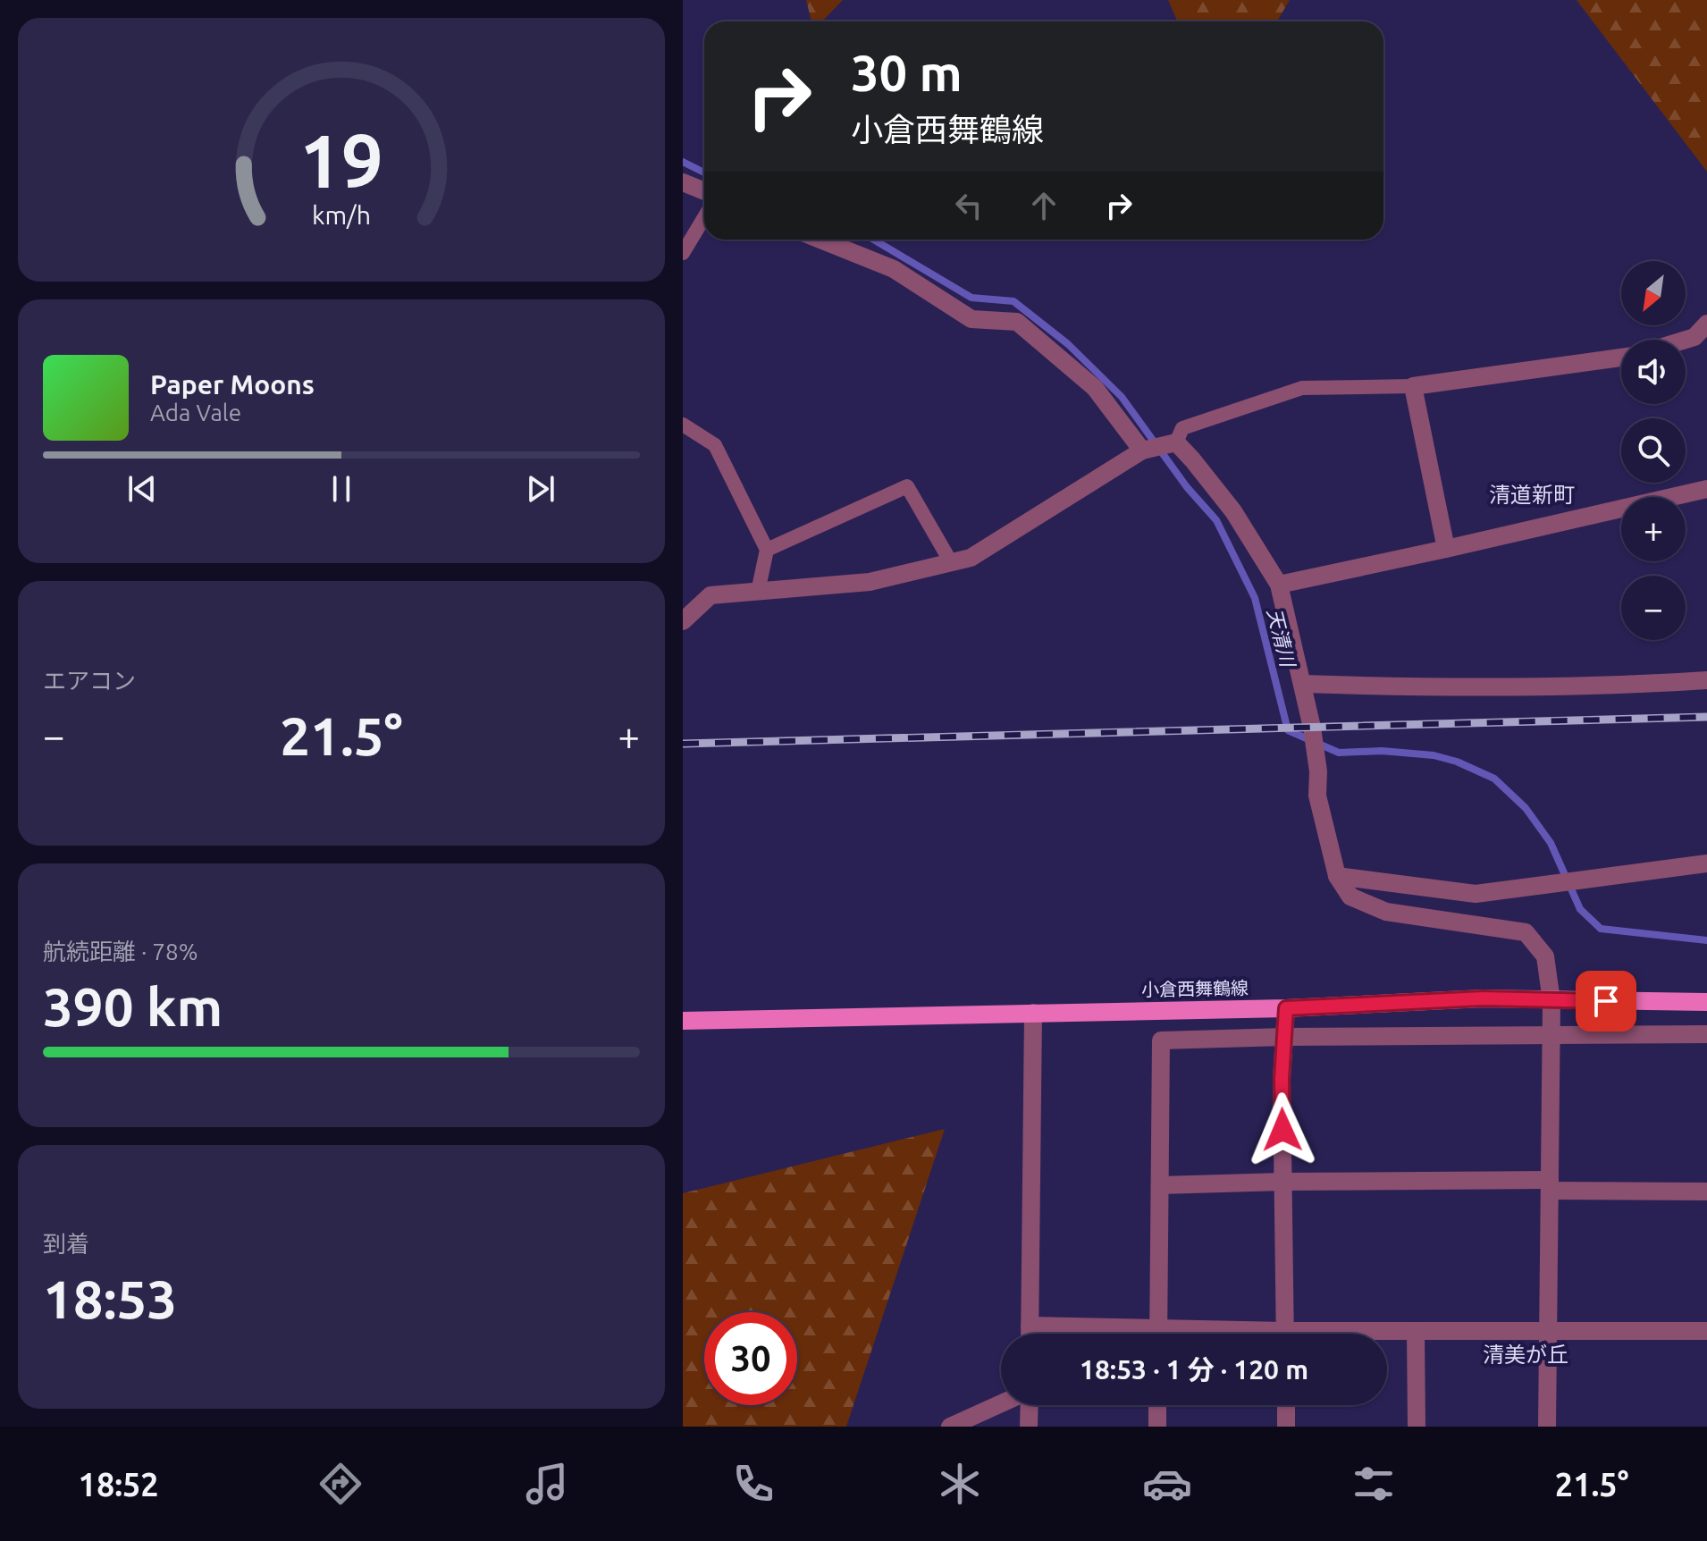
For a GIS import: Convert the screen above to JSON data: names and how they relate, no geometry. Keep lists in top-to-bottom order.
{
  "streets": {
    "main road": ["小倉西舞鶴線"]
  },
  "districts": ["清道新町", "清美が丘"],
  "water": ["天清川"],
  "north": "bottom left",
  "page": {
    "turn": ["30 m", "小倉西舞鶴線"],
    "map_buttons": ["+", "−"],
    "song": ["Paper Moons", "Ada Vale"],
    "tile": [
      "エアコン",
      ["航続距離 · 78%", "390 km"],
      ["到着", "18:53"]
    ],
    "heat": ["−", "21.5°", "+"],
    "limit": "30",
    "trip": "18:53 · 1 分 · 120 m",
    "tabs": ["18:52", "21.5°"],
    "gauge": ["19", "km/h"]
  }
}
